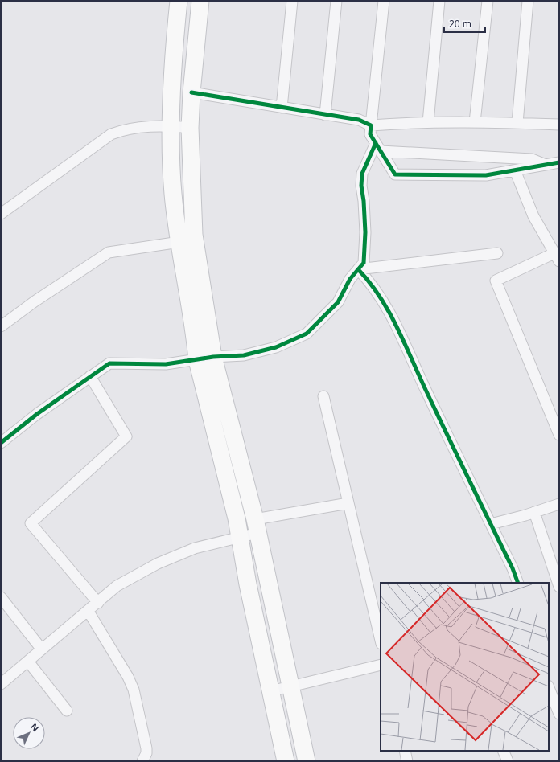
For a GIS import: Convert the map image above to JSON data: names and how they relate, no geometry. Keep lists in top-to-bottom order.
{
  "scale_bar": "20 m",
  "north": "top right"
}
